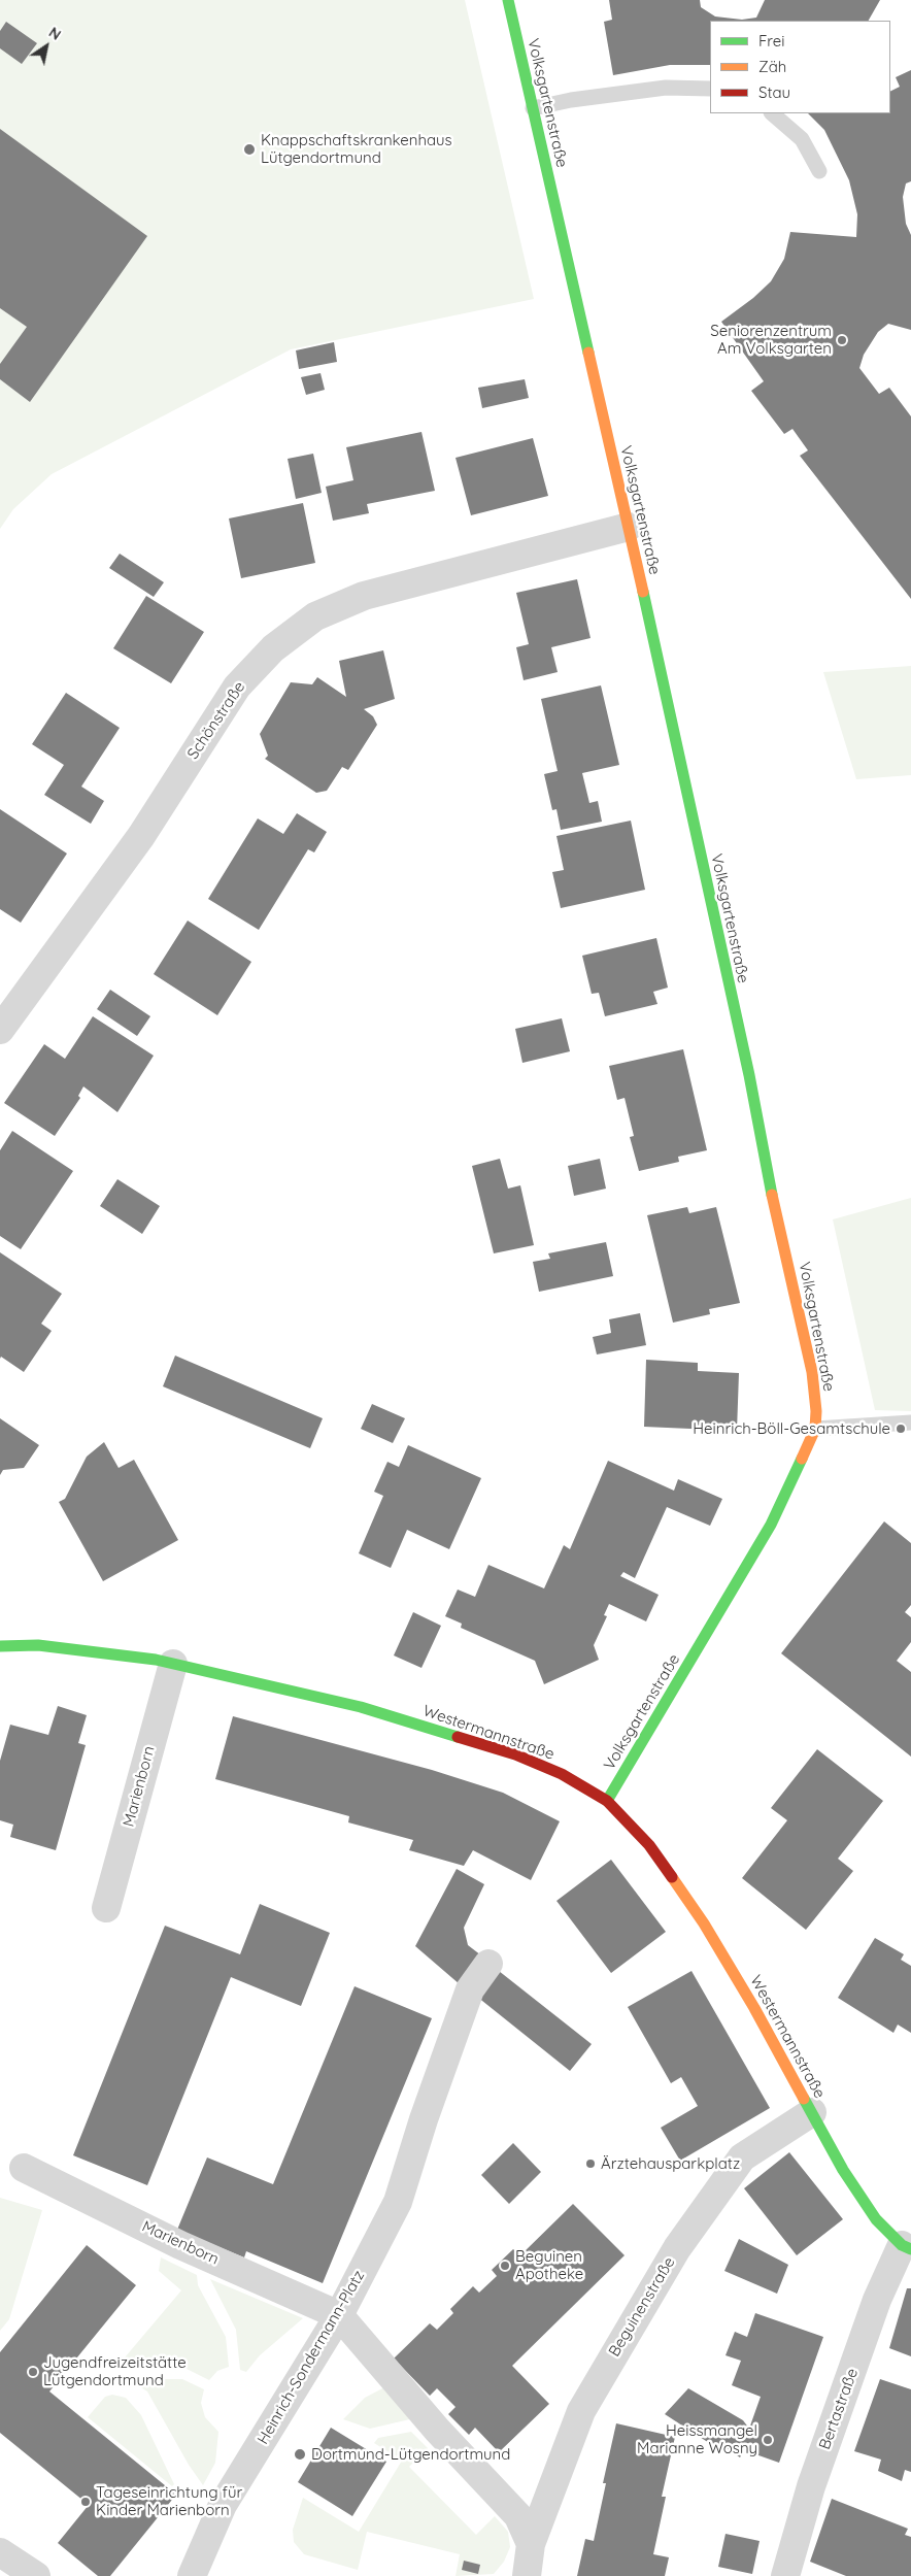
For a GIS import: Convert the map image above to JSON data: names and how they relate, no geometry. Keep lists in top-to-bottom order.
{
  "streets": {
    "street": [
      "Volksgartenstraße",
      "Schönstraße",
      "Westermannstraße",
      "Marienborn",
      "Beguinenstraße",
      "Heinrich-Sondermann-Platz",
      "Bertastraße"
    ]
  },
  "crossings": [
    ["Volksgartenstraße", "Schönstraße"],
    ["Volksgartenstraße", "Westermannstraße"],
    ["Westermannstraße", "Marienborn"],
    ["Westermannstraße", "Beguinenstraße"],
    ["Westermannstraße", "Bertastraße"],
    ["Marienborn", "Heinrich-Sondermann-Platz"]
  ],
  "places": [
    "Knappschaftskrankenhaus Lütgendortmund",
    "Seniorenzentrum Am Volksgarten",
    "Heinrich-Böll-Gesamtschule",
    "Ärztehausparkplatz",
    "Beguinen Apotheke",
    "Jugendfreizeitstätte Lütgendortmund",
    "Heissmangel Marianne Wosny",
    "Dortmund-Lütgendortmund",
    "Tageseinrichtung für Kinder Marienborn"
  ],
  "legend": ["Frei", "Zäh", "Stau"],
  "north": "top right"
}
